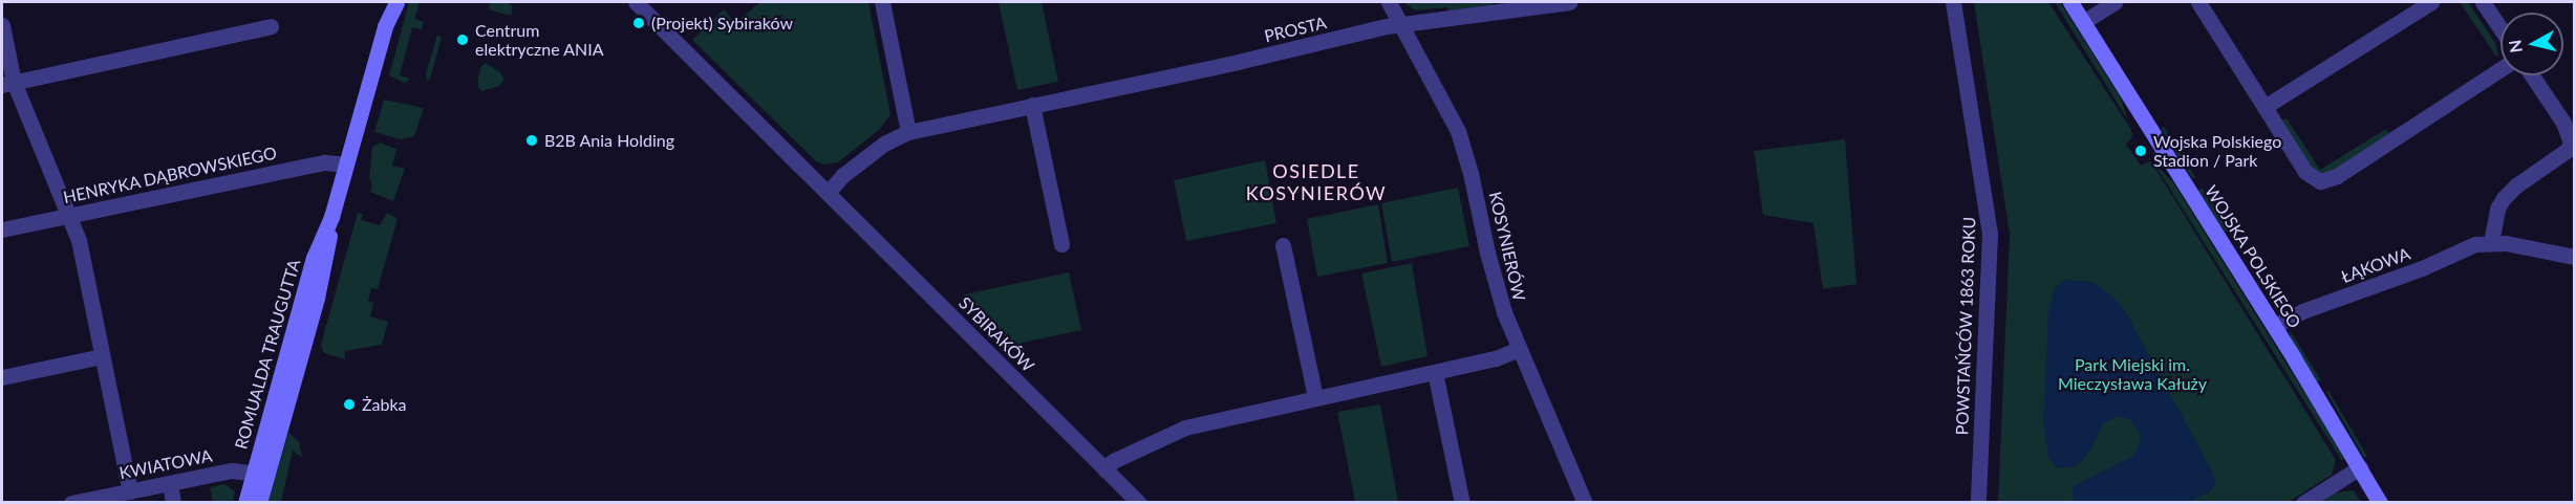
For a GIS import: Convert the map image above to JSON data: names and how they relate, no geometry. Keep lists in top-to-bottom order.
{
  "streets": {
    "street": [
      "PROSTA",
      "HENRYKA DĄBROWSKIEGO",
      "KOSYNIERÓW",
      "WOJSKA POLSKIEGO",
      "ŁĄKOWA",
      "POWSTAŃCÓW 1863 ROKU",
      "SYBIRAKÓW",
      "ROMUALDA TRAUGUTTA",
      "KWIATOWA"
    ]
  },
  "crossings": [
    ["PROSTA", "KOSYNIERÓW"],
    ["PROSTA", "SYBIRAKÓW"],
    ["HENRYKA DĄBROWSKIEGO", "ROMUALDA TRAUGUTTA"],
    ["WOJSKA POLSKIEGO", "ŁĄKOWA"],
    ["ROMUALDA TRAUGUTTA", "KWIATOWA"]
  ],
  "districts": ["OSIEDLE KOSYNIERÓW"],
  "parks": ["Park Miejski im. Mieczysława Kałuży"],
  "places": [
    "(Projekt) Sybiraków",
    "Centrum elektryczne ANIA",
    "B2B Ania Holding",
    "Wojska Polskiego Stadion / Park",
    "Żabka"
  ],
  "north": "left"
}
